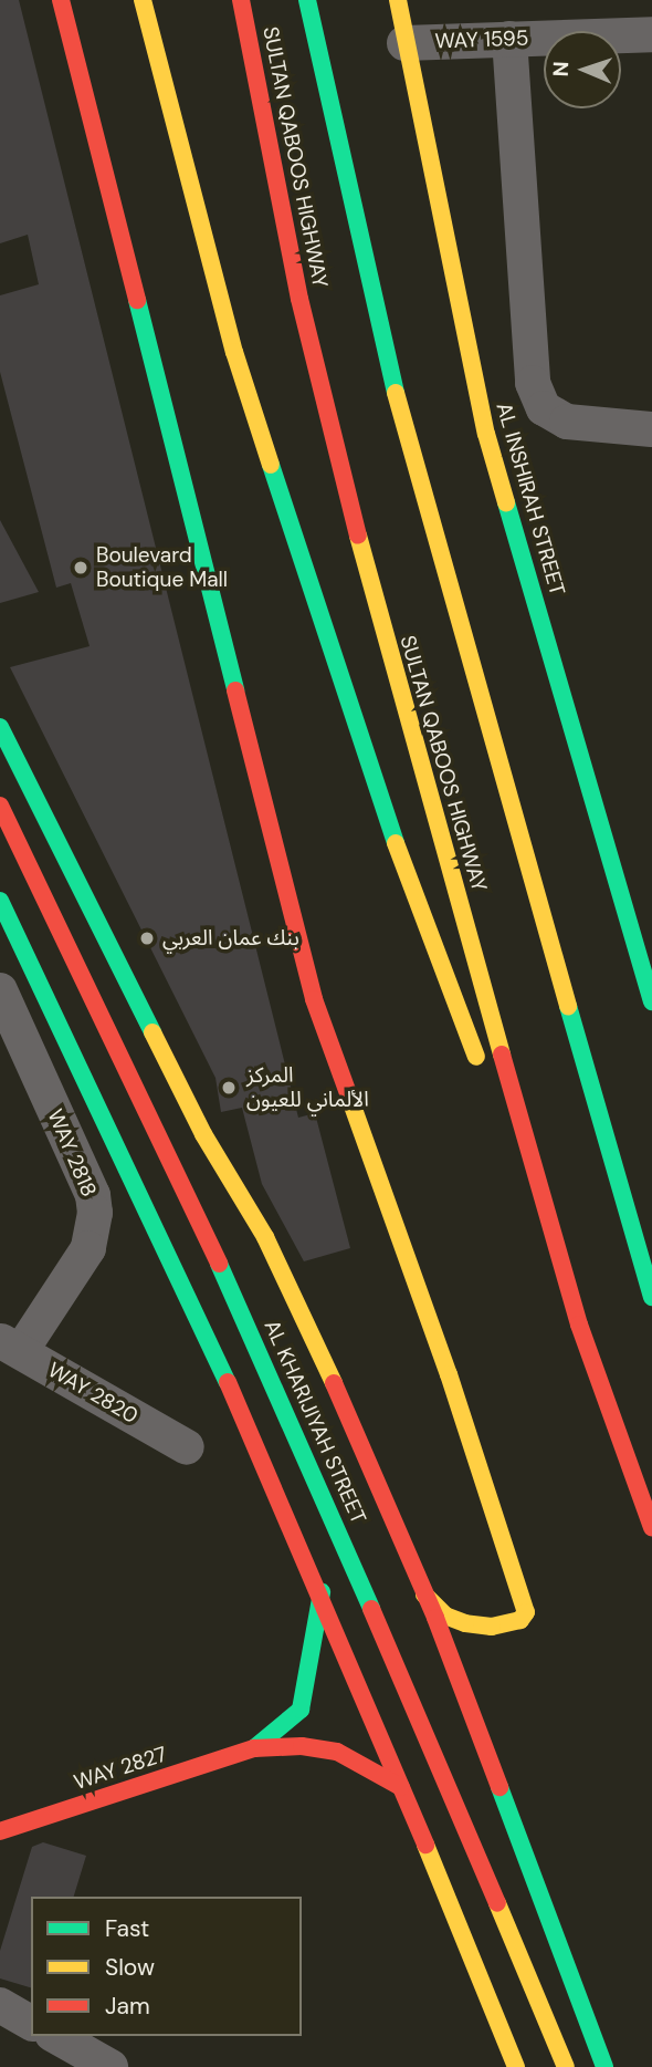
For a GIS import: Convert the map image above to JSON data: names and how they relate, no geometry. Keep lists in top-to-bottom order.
{
  "streets": {
    "main road": [
      "SULTAN QABOOS HIGHWAY",
      "AL INSHIRAH STREET",
      "AL KHARIJIYAH STREET",
      "WAY 2827"
    ],
    "street": ["WAY 1595", "WAY 2818", "WAY 2820"]
  },
  "crossings": [
    ["WAY 1595", "AL INSHIRAH STREET"],
    ["WAY 2818", "WAY 2820"]
  ],
  "places": ["Boulevard Boutique Mall", "بنك عمان العربي", "المركز الألماني للعيون"],
  "legend": ["Fast", "Slow", "Jam"],
  "north": "left"
}
